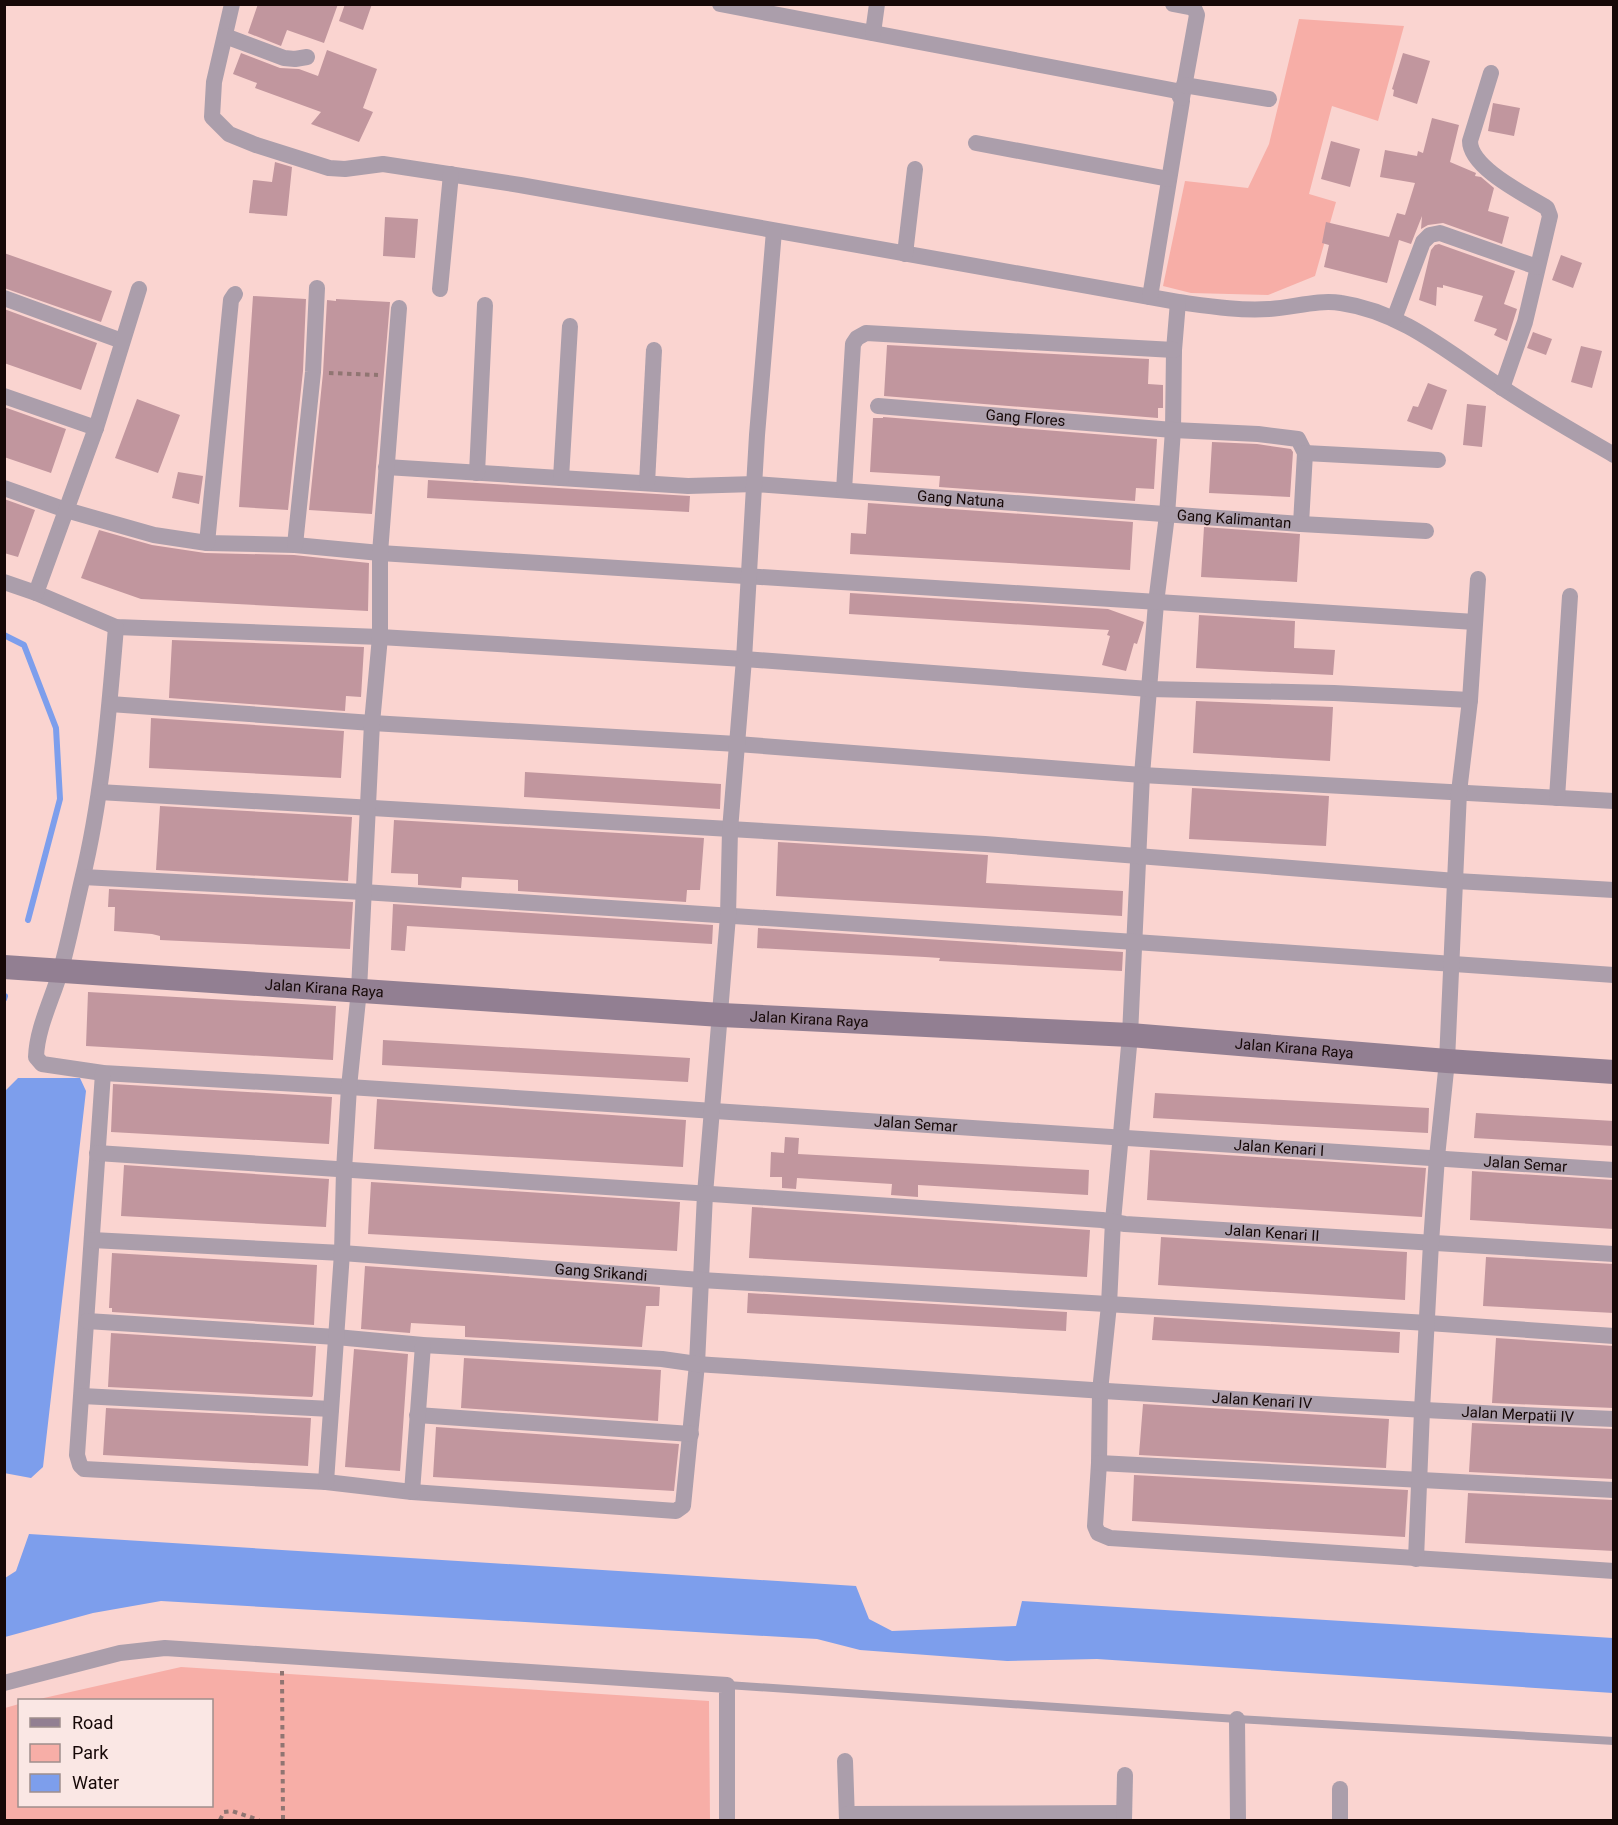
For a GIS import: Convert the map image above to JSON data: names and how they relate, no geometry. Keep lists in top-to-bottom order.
{
  "streets": {
    "street": [
      "Gang Flores",
      "Gang Natuna",
      "Gang Kalimantan",
      "Jalan Kirana Raya",
      "Jalan Semar",
      "Jalan Kenari I",
      "Jalan Kenari II",
      "Gang Srikandi",
      "Jalan Kenari IV",
      "Jalan Merpatii IV"
    ]
  },
  "crossings": [
    ["Gang Natuna", "Gang Kalimantan"],
    ["Jalan Kirana Raya", "Jalan Semar"],
    ["Jalan Semar", "Jalan Kenari I"],
    ["Jalan Kenari IV", "Jalan Merpatii IV"]
  ],
  "legend": ["Road", "Park", "Water"]
}
